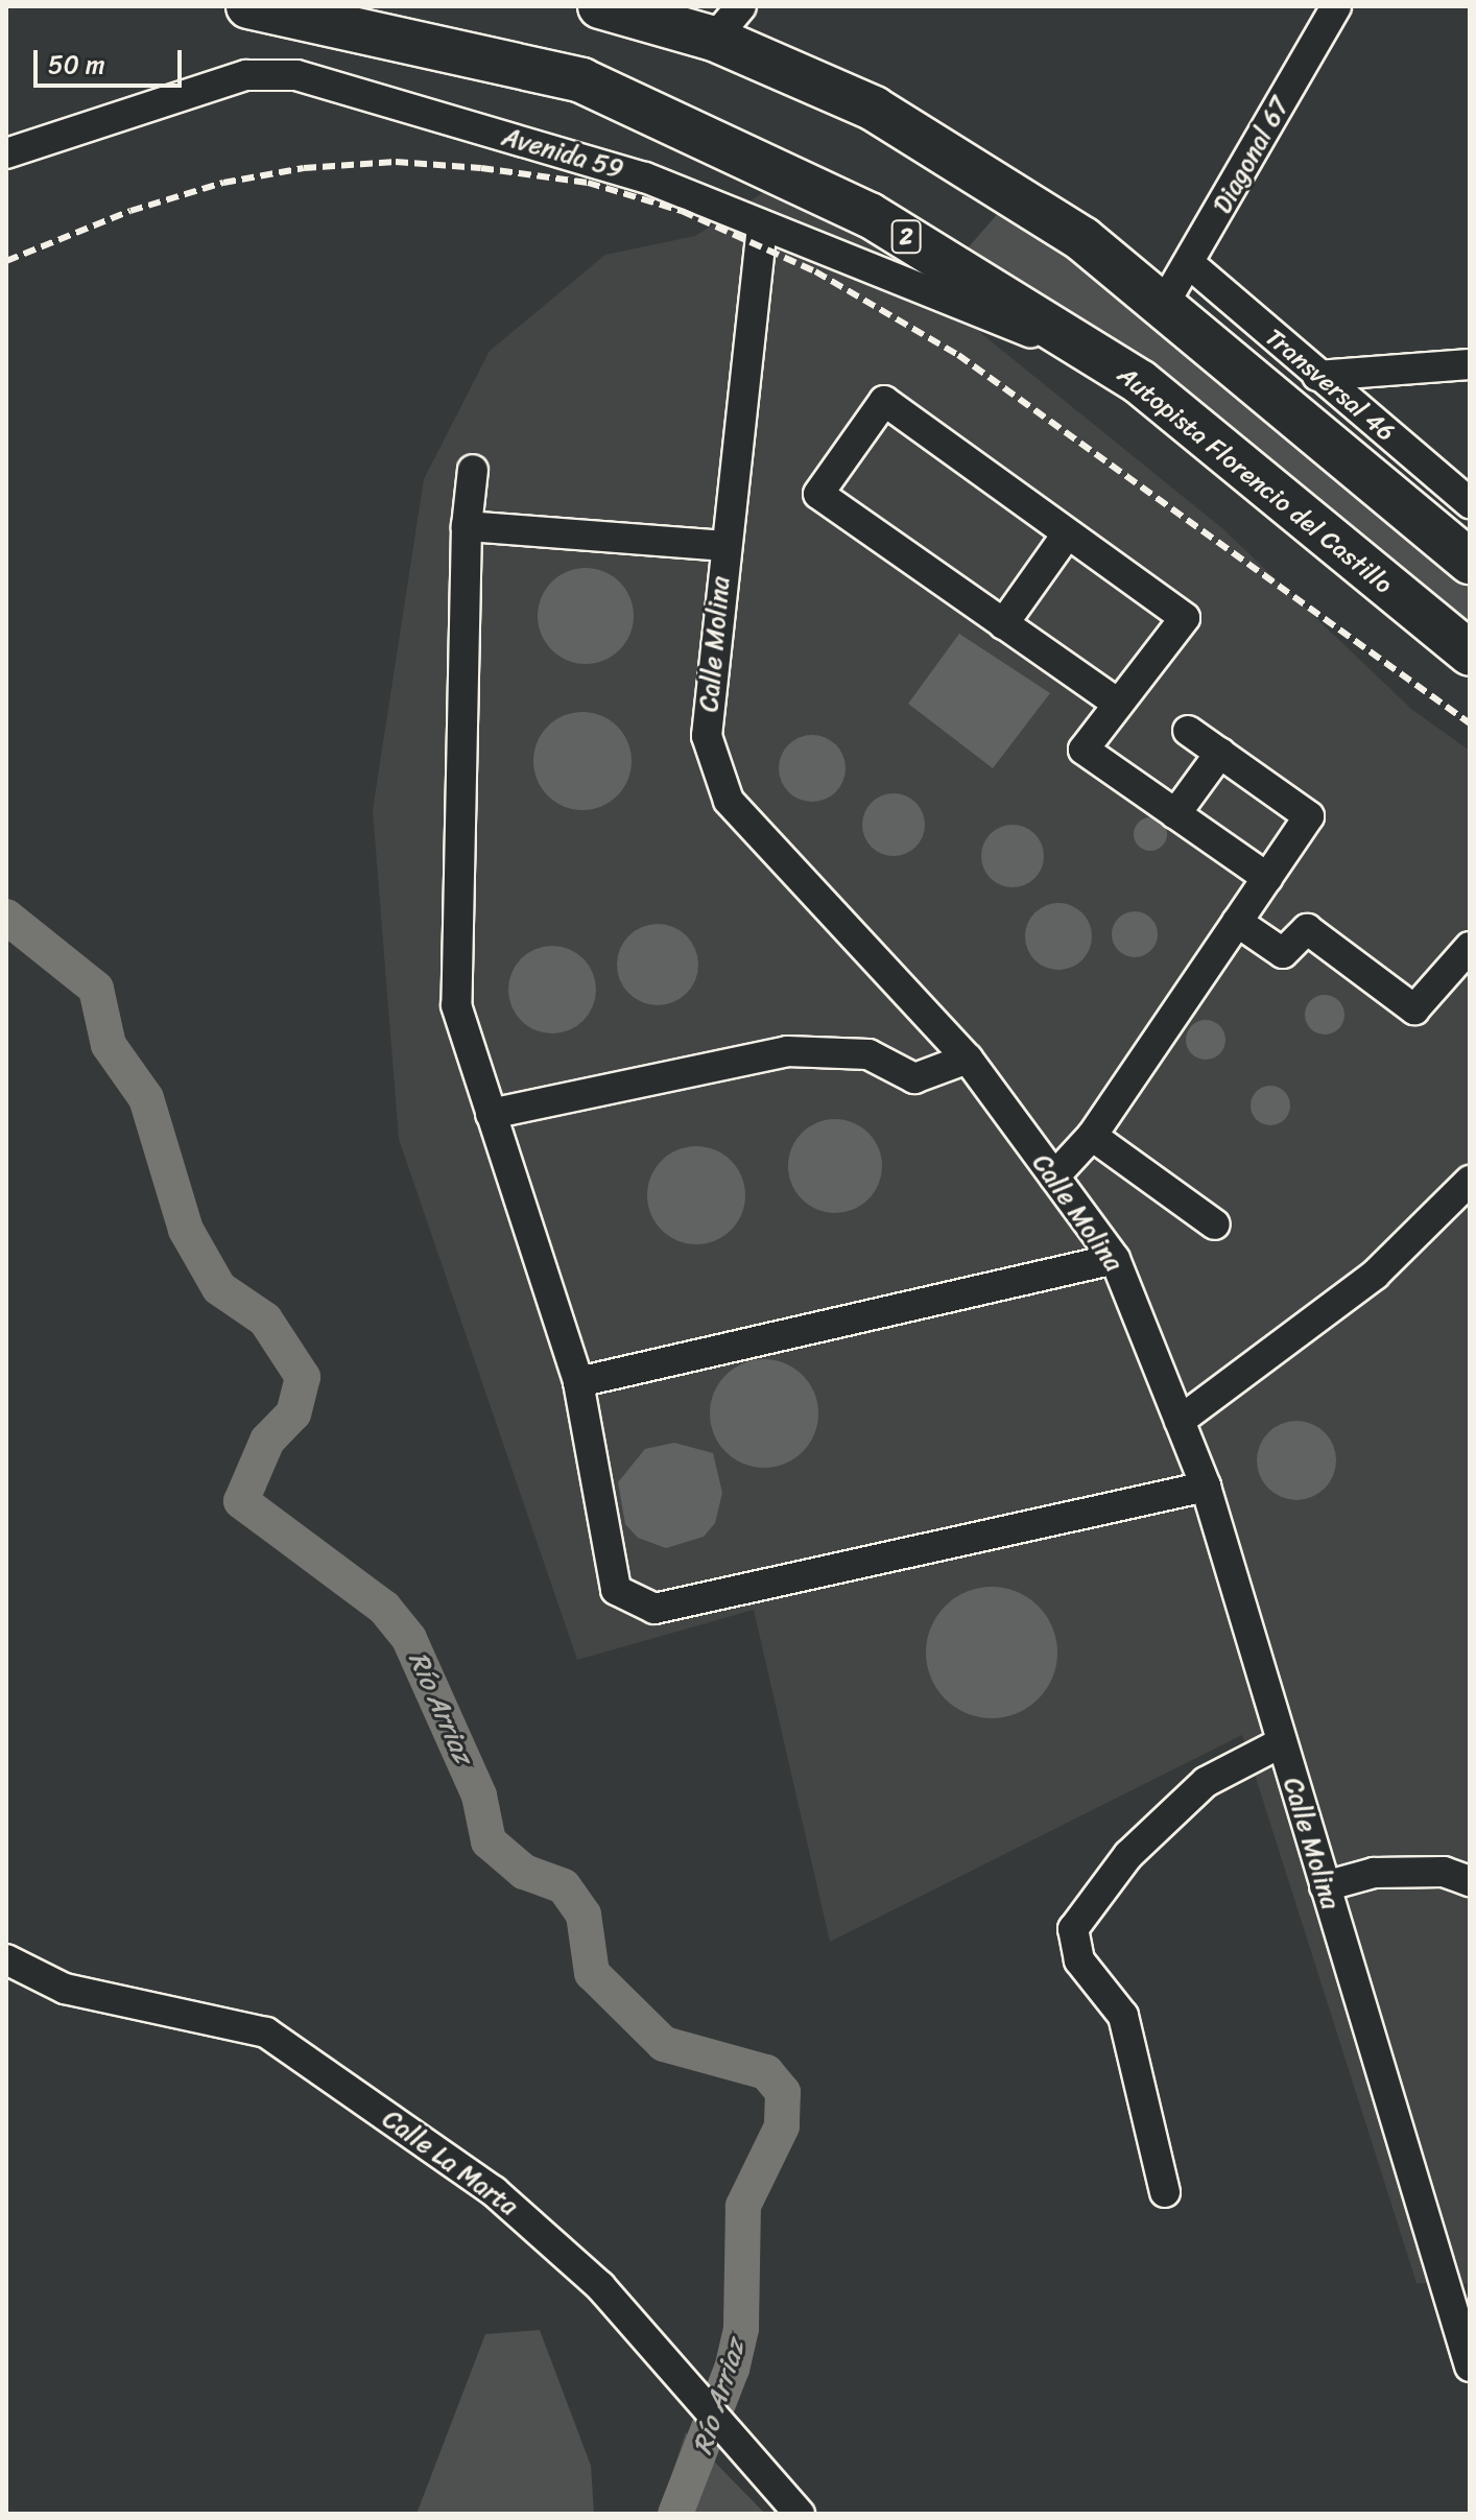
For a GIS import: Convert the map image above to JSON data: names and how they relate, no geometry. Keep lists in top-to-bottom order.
{
  "streets": {
    "highway": ["2", "Autopista Florencio del Castillo"],
    "street": [
      "Avenida 59",
      "Diagonal 67",
      "Transversal 46",
      "Calle Molina",
      "Calle La Marta"
    ]
  },
  "crossings": [
    ["Avenida 59", "Autopista Florencio del Castillo"],
    ["Avenida 59", "Calle Molina"],
    ["Diagonal 67", "Transversal 46"]
  ],
  "water": ["Río Arriaz"],
  "scale_bar": "50 m"
}
